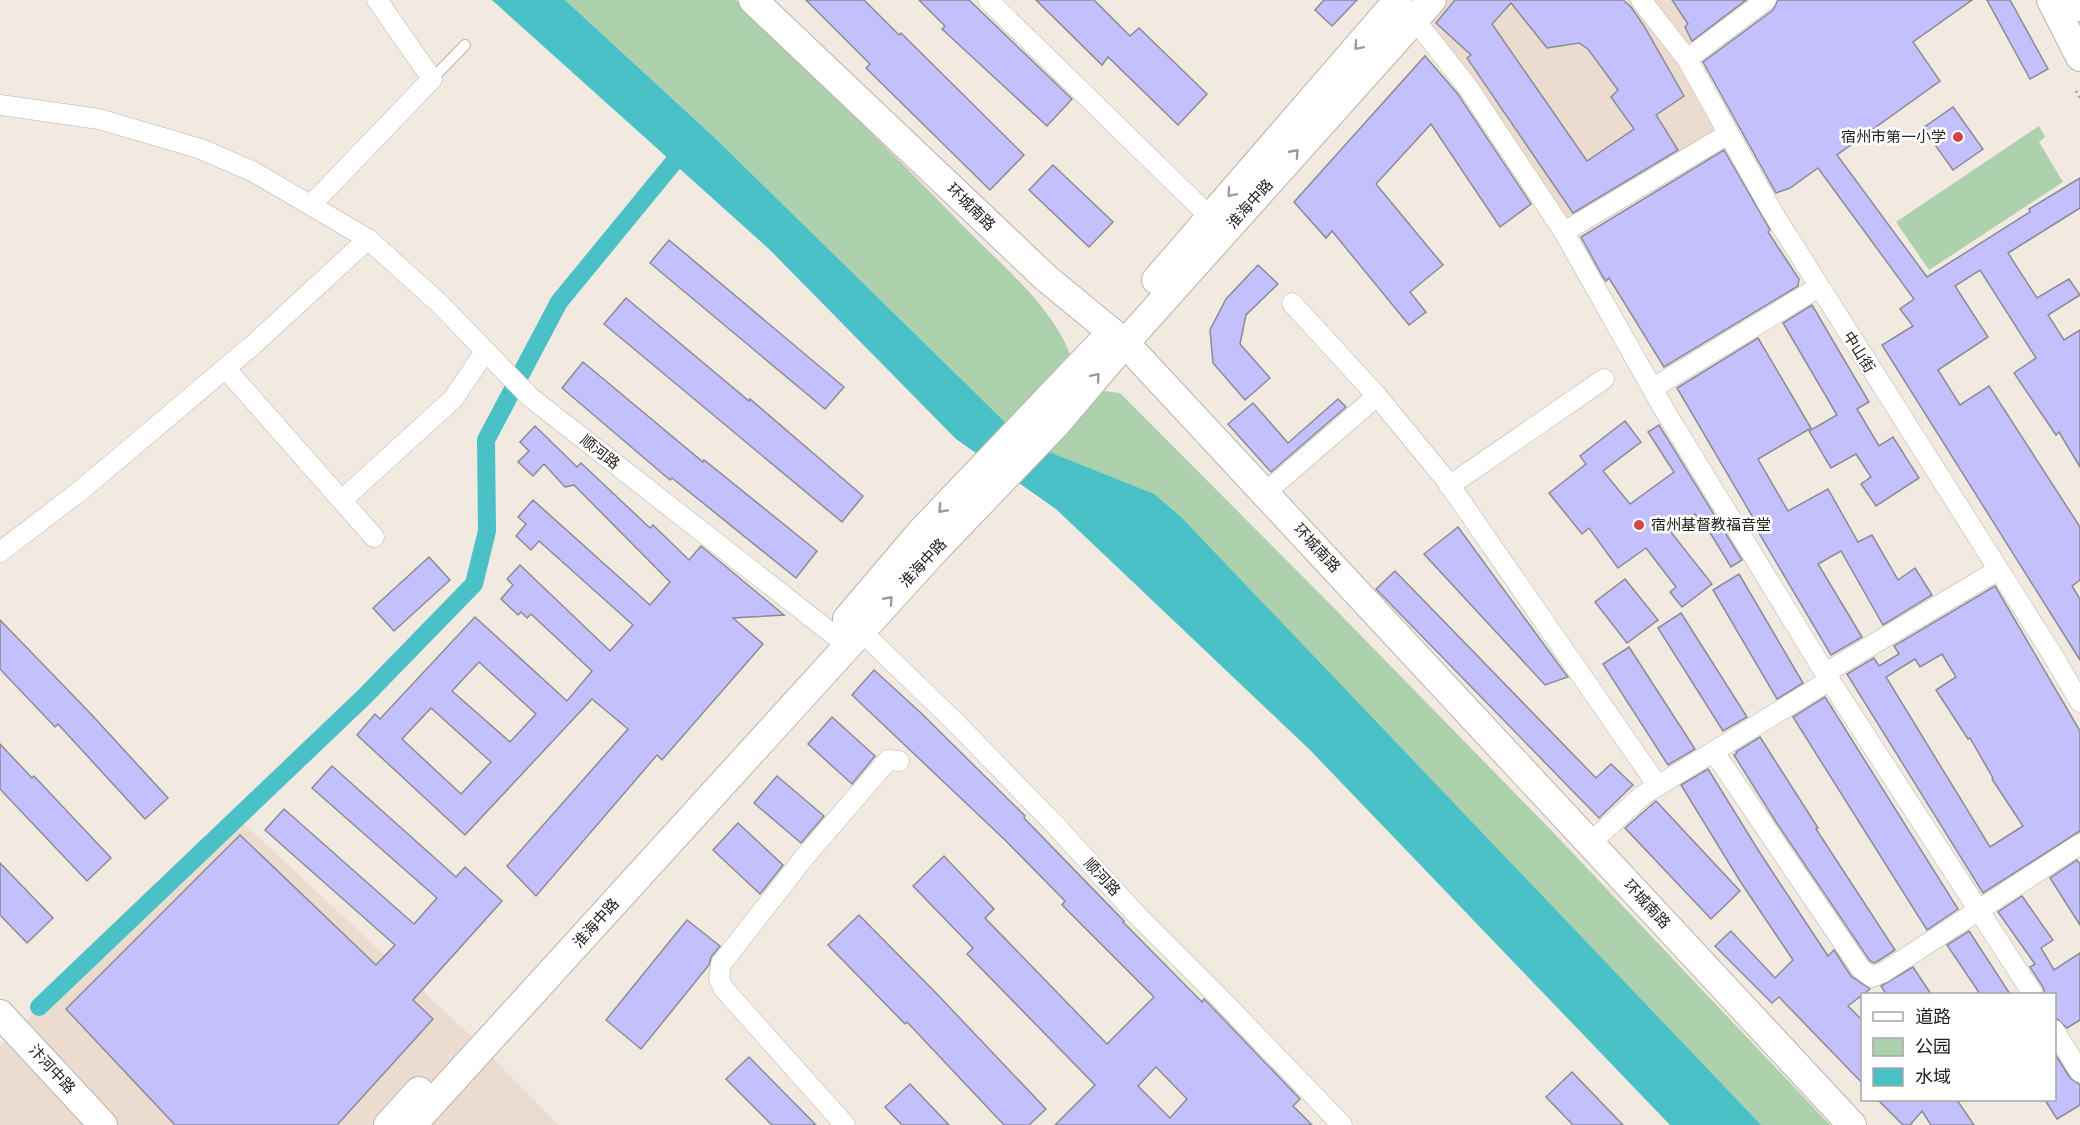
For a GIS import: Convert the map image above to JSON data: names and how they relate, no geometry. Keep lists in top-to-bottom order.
{
  "streets": {
    "main road": ["淮海中路", "环城南路", "汴河中路"],
    "street": ["中山街", "顺河路"]
  },
  "crossings": [
    ["淮海中路", "环城南路"],
    ["淮海中路", "顺河路"]
  ],
  "places": ["宿州市第一小学", "宿州基督教福音堂"],
  "legend": ["道路", "公园", "水域"]
}
